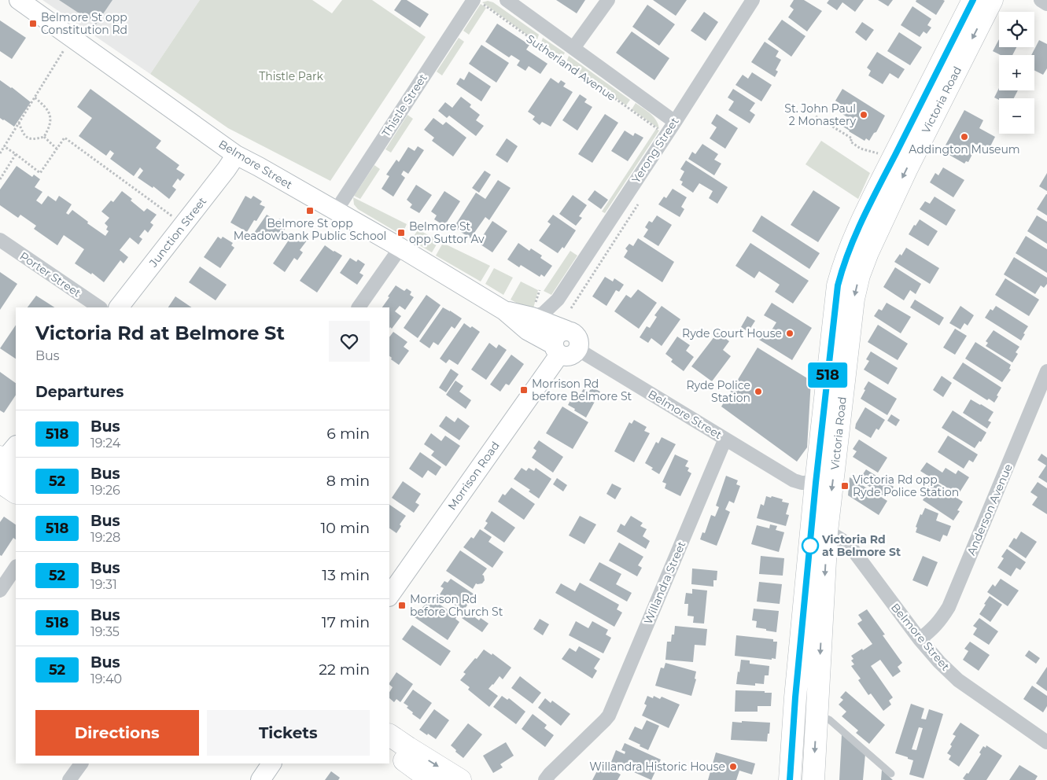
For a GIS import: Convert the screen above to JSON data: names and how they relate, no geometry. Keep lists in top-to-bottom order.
{
  "streets": {
    "highway": ["Victoria Road"],
    "street": [
      "Sutherland Avenue",
      "Thistle Street",
      "Yerong Street",
      "Belmore Street",
      "Junction Street",
      "Porter Street",
      "Morrison Road",
      "Anderson Avenue",
      "Willandra Street"
    ]
  },
  "crossings": [
    ["Sutherland Avenue", "Thistle Street"],
    ["Sutherland Avenue", "Yerong Street"],
    ["Victoria Road", "Belmore Street"],
    ["Thistle Street", "Belmore Street"],
    ["Yerong Street", "Belmore Street"],
    ["Yerong Street", "Morrison Road"],
    ["Belmore Street", "Junction Street"],
    ["Belmore Street", "Morrison Road"],
    ["Belmore Street", "Anderson Avenue"],
    ["Belmore Street", "Willandra Street"]
  ],
  "parks": ["Thistle Park"],
  "places": {
    "transit": [
      "Belmore St opp Constitution Rd",
      "Belmore St opp Meadowbank Public School",
      "Belmore St opp Suttor Av",
      "Morrison Rd before Belmore St",
      "Victoria Rd opp Ryde Police Station",
      "Morrison Rd before Church St"
    ],
    "other": [
      "St. John Paul 2 Monastery",
      "Addington Museum",
      "Ryde Court House",
      "Ryde Police Station",
      "Victoria Rd at Belmore St",
      "Willandra Historic House"
    ]
  },
  "lines": ["bus line 518"],
  "page": {
    "on_map": "518",
    "map_buttons": ["+", "−"],
    "heading": [
      ["Victoria Rd at Belmore St", "Bus"],
      "Departures"
    ],
    "list": [
      {
        "mark": "518",
        "name": "Bus",
        "note": "19:24",
        "value": "6 min"
      },
      {
        "mark": "52",
        "name": "Bus",
        "note": "19:26",
        "value": "8 min"
      },
      {
        "mark": "518",
        "name": "Bus",
        "note": "19:28",
        "value": "10 min"
      },
      {
        "mark": "52",
        "name": "Bus",
        "note": "19:31",
        "value": "13 min"
      },
      {
        "mark": "518",
        "name": "Bus",
        "note": "19:35",
        "value": "17 min"
      },
      {
        "mark": "52",
        "name": "Bus",
        "note": "19:40",
        "value": "22 min"
      }
    ],
    "buttons": ["Directions", "Tickets"]
  }
}
